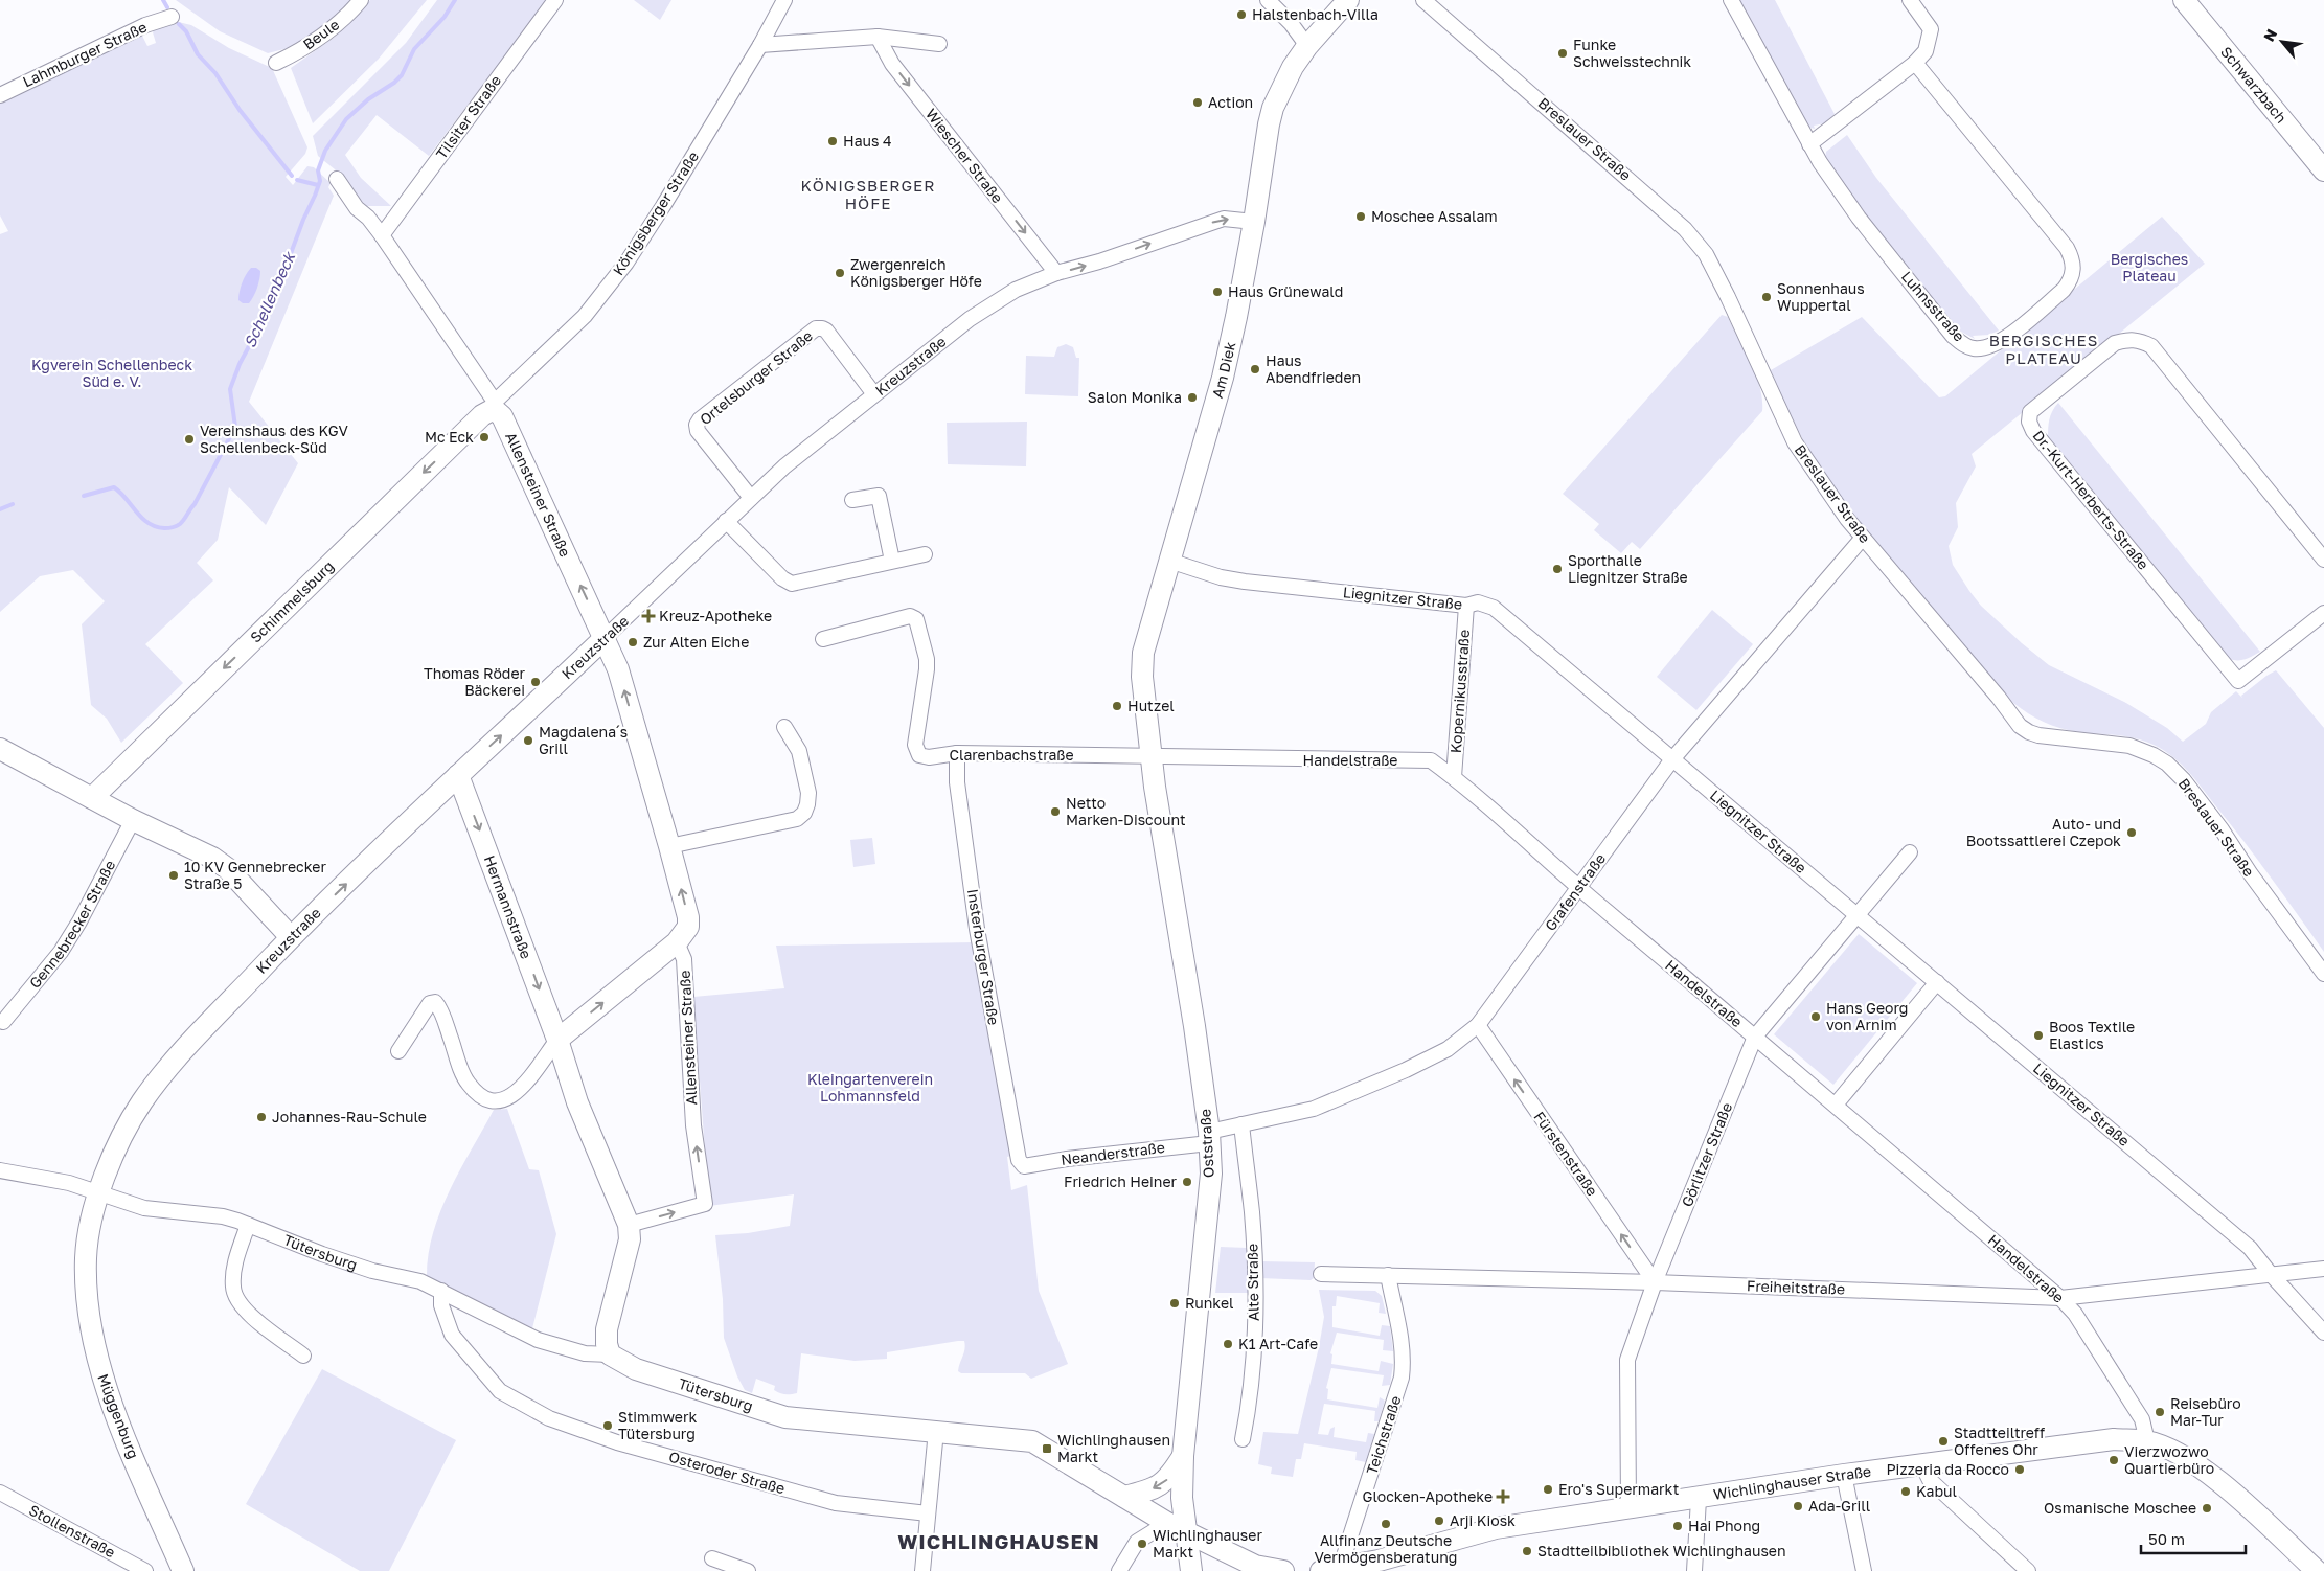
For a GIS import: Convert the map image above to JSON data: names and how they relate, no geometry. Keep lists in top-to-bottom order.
{
  "streets": {
    "street": [
      "Beule",
      "Lahmburger Straße",
      "Schwarzbach",
      "Tilsiter Straße",
      "Breslauer Straße",
      "Wiescher Straße",
      "Königsberger Straße",
      "Luhnsstraße",
      "Kreuzstraße",
      "Am Diek",
      "Ortelsburger Straße",
      "Allensteiner Straße",
      "Dr.-Kurt-Herberts-Straße",
      "Liegnitzer Straße",
      "Schimmelsburg",
      "Kopernikusstraße",
      "Clarenbachstraße",
      "Handelstraße",
      "Grafenstraße",
      "Hermannstraße",
      "Gennebrecker Straße",
      "Insterburger Straße",
      "Oststraße",
      "Neanderstraße",
      "Fürstenstraße",
      "Görlitzer Straße",
      "Tütersburg",
      "Alte Straße",
      "Freiheitstraße",
      "Müggenburg",
      "Teichstraße",
      "Osteroder Straße",
      "Wichlinghauser Straße",
      "Stollenstraße"
    ]
  },
  "crossings": [
    ["Tilsiter Straße", "Allensteiner Straße"],
    ["Breslauer Straße", "Grafenstraße"],
    ["Wiescher Straße", "Kreuzstraße"],
    ["Königsberger Straße", "Allensteiner Straße"],
    ["Königsberger Straße", "Schimmelsburg"],
    ["Kreuzstraße", "Am Diek"],
    ["Kreuzstraße", "Ortelsburger Straße"],
    ["Kreuzstraße", "Allensteiner Straße"],
    ["Kreuzstraße", "Hermannstraße"],
    ["Kreuzstraße", "Tütersburg"],
    ["Kreuzstraße", "Müggenburg"],
    ["Am Diek", "Liegnitzer Straße"],
    ["Am Diek", "Clarenbachstraße"],
    ["Am Diek", "Handelstraße"],
    ["Am Diek", "Oststraße"],
    ["Allensteiner Straße", "Schimmelsburg"],
    ["Allensteiner Straße", "Hermannstraße"],
    ["Liegnitzer Straße", "Kopernikusstraße"],
    ["Liegnitzer Straße", "Grafenstraße"],
    ["Liegnitzer Straße", "Görlitzer Straße"],
    ["Liegnitzer Straße", "Freiheitstraße"],
    ["Kopernikusstraße", "Handelstraße"],
    ["Clarenbachstraße", "Handelstraße"],
    ["Clarenbachstraße", "Insterburger Straße"],
    ["Clarenbachstraße", "Oststraße"],
    ["Handelstraße", "Grafenstraße"],
    ["Handelstraße", "Oststraße"],
    ["Handelstraße", "Görlitzer Straße"],
    ["Handelstraße", "Freiheitstraße"],
    ["Handelstraße", "Wichlinghauser Straße"],
    ["Grafenstraße", "Oststraße"],
    ["Grafenstraße", "Neanderstraße"],
    ["Grafenstraße", "Fürstenstraße"],
    ["Grafenstraße", "Alte Straße"],
    ["Hermannstraße", "Tütersburg"],
    ["Insterburger Straße", "Neanderstraße"],
    ["Oststraße", "Neanderstraße"],
    ["Oststraße", "Tütersburg"],
    ["Fürstenstraße", "Görlitzer Straße"],
    ["Fürstenstraße", "Freiheitstraße"],
    ["Görlitzer Straße", "Freiheitstraße"],
    ["Görlitzer Straße", "Wichlinghauser Straße"],
    ["Tütersburg", "Müggenburg"],
    ["Tütersburg", "Osteroder Straße"],
    ["Freiheitstraße", "Teichstraße"],
    ["Teichstraße", "Wichlinghauser Straße"]
  ],
  "one_way": [
    "Wiescher Straße",
    "Kreuzstraße",
    "Allensteiner Straße",
    "Schimmelsburg",
    "Hermannstraße",
    "Fürstenstraße"
  ],
  "districts": ["KÖNIGSBERGER HÖFE", "BERGISCHES PLATEAU", "WICHLINGHAUSEN"],
  "water": ["Schellenbeck"],
  "parks": ["Bergisches Plateau", "Kgverein Schellenbeck Süd e. V.", "Kleingartenverein Lohmannsfeld"],
  "places": {
    "other": [
      "Halstenbach-Villa",
      "Funke Schweisstechnik",
      "Action",
      "Haus 4",
      "Moschee Assalam",
      "Zwergenreich Königsberger Höfe",
      "Haus Grünewald",
      "Sonnenhaus Wuppertal",
      "Haus Abendfrieden",
      "Salon Monika",
      "Mc Eck",
      "Vereinshaus des KGV Schellenbeck-Süd",
      "Sporthalle Liegnitzer Straße",
      "Zur Alten Eiche",
      "Thomas Röder Bäckerei",
      "Hutzel",
      "Magdalena´s Grill",
      "Netto Marken-Discount",
      "Auto- und Bootssattlerei Czepok",
      "10 KV Gennebrecker Straße 5",
      "Hans Georg von Arnim",
      "Boos Textile Elastics",
      "Johannes-Rau-Schule",
      "Friedrich Heiner",
      "Runkel",
      "K1 Art-Cafe",
      "Reisebüro Mar-Tur",
      "Stimmwerk Tütersburg",
      "Stadtteiltreff Offenes Ohr",
      "Vierzwozwo Quartierbüro",
      "Pizzeria da Rocco",
      "Ero's Supermarkt",
      "Kabul",
      "Ada-Grill",
      "Osmanische Moschee",
      "Arji Kiosk",
      "Allfinanz Deutsche Vermögensberatung",
      "Hai Phong",
      "Wichlinghauser Markt",
      "Stadtteilbibliothek Wichlinghausen"
    ],
    "health": ["Kreuz-Apotheke", "Glocken-Apotheke"],
    "transit": ["Wichlinghausen Markt"]
  },
  "scale_bar": "50 m",
  "north": "top left"
}
